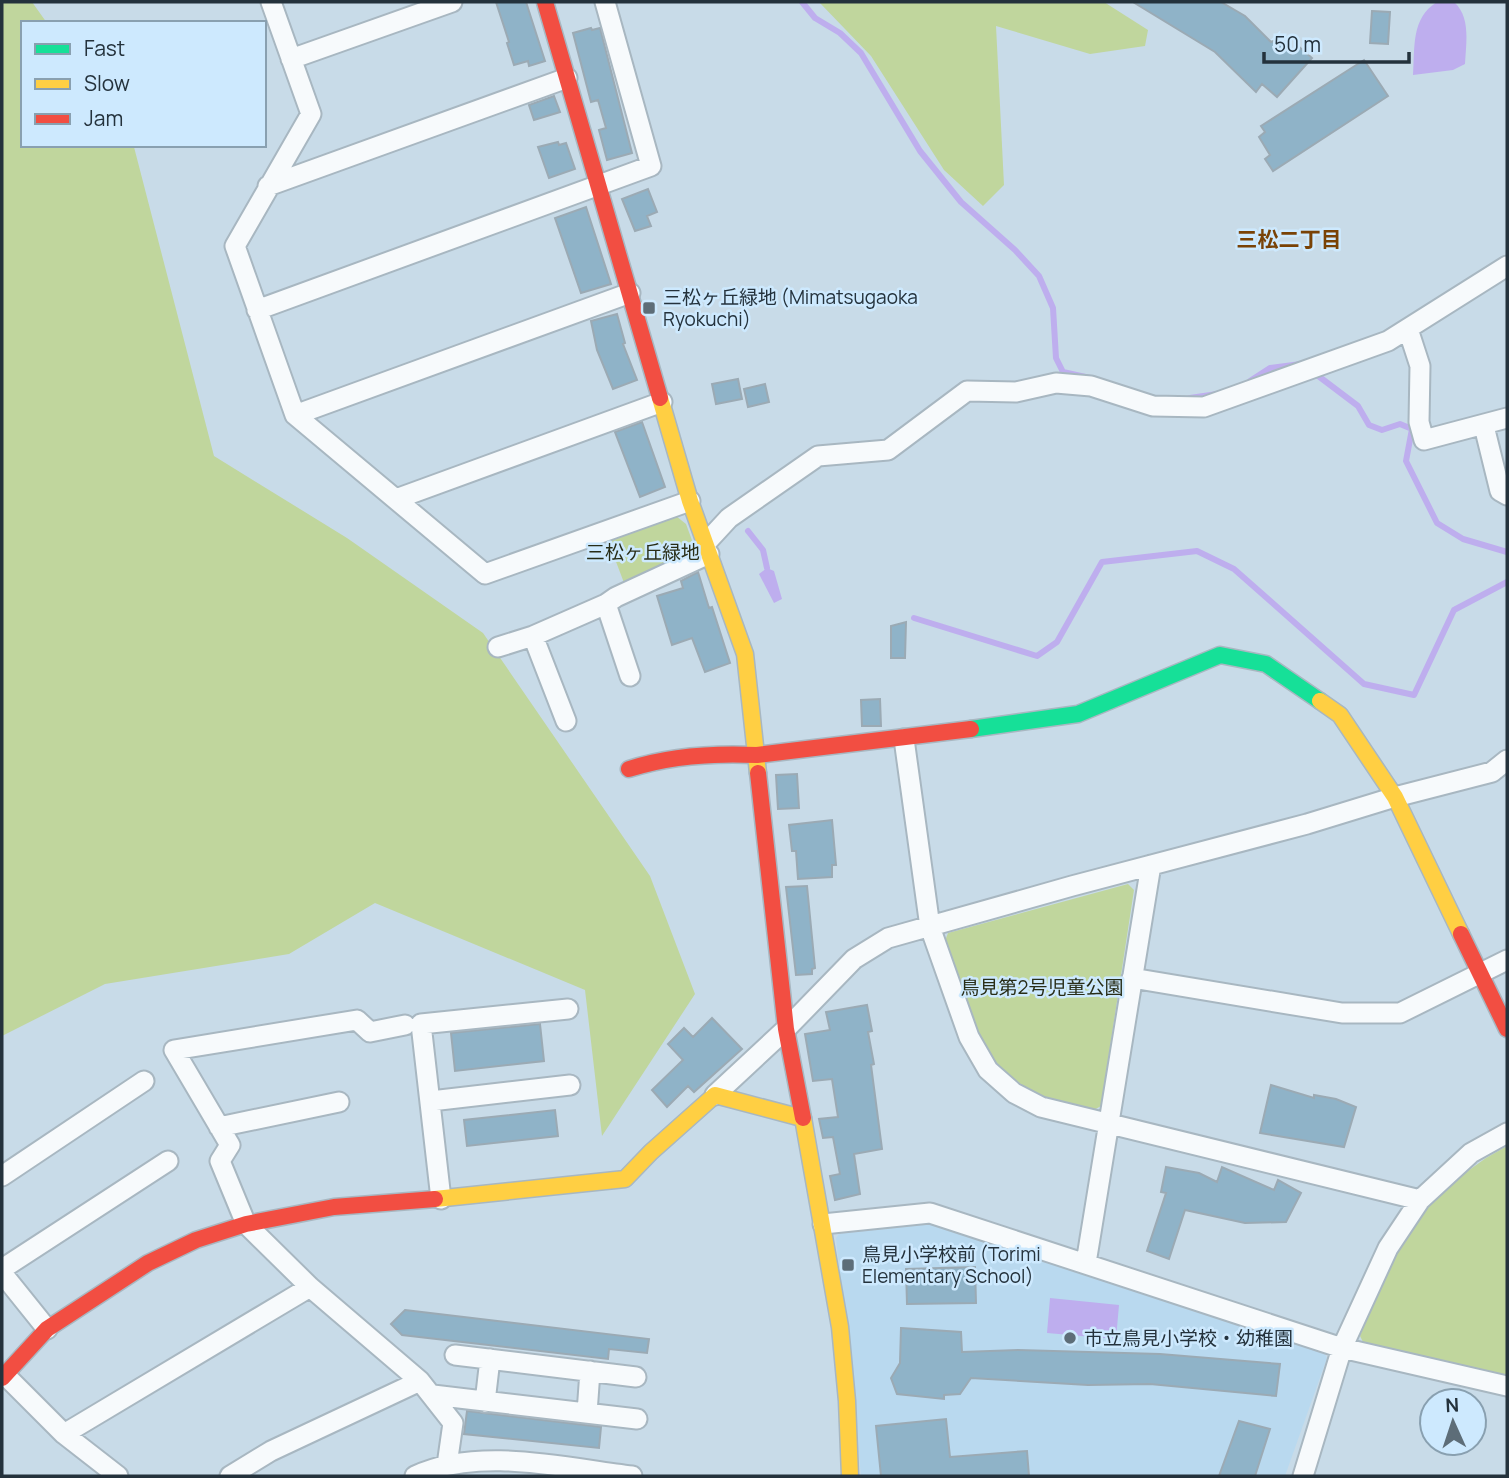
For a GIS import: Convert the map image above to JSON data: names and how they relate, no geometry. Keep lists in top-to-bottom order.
{
  "districts": ["三松二丁目"],
  "parks": ["三松ヶ丘緑地", "鳥見第2号児童公園"],
  "places": {
    "transit": ["三松ヶ丘緑地 (Mimatsugaoka Ryokuchi)", "鳥見小学校前 (Torimi Elementary School)"],
    "other": ["市立鳥見小学校・幼稚園"]
  },
  "legend": ["Fast", "Slow", "Jam"],
  "scale_bar": "50 m",
  "north": "top"
}
